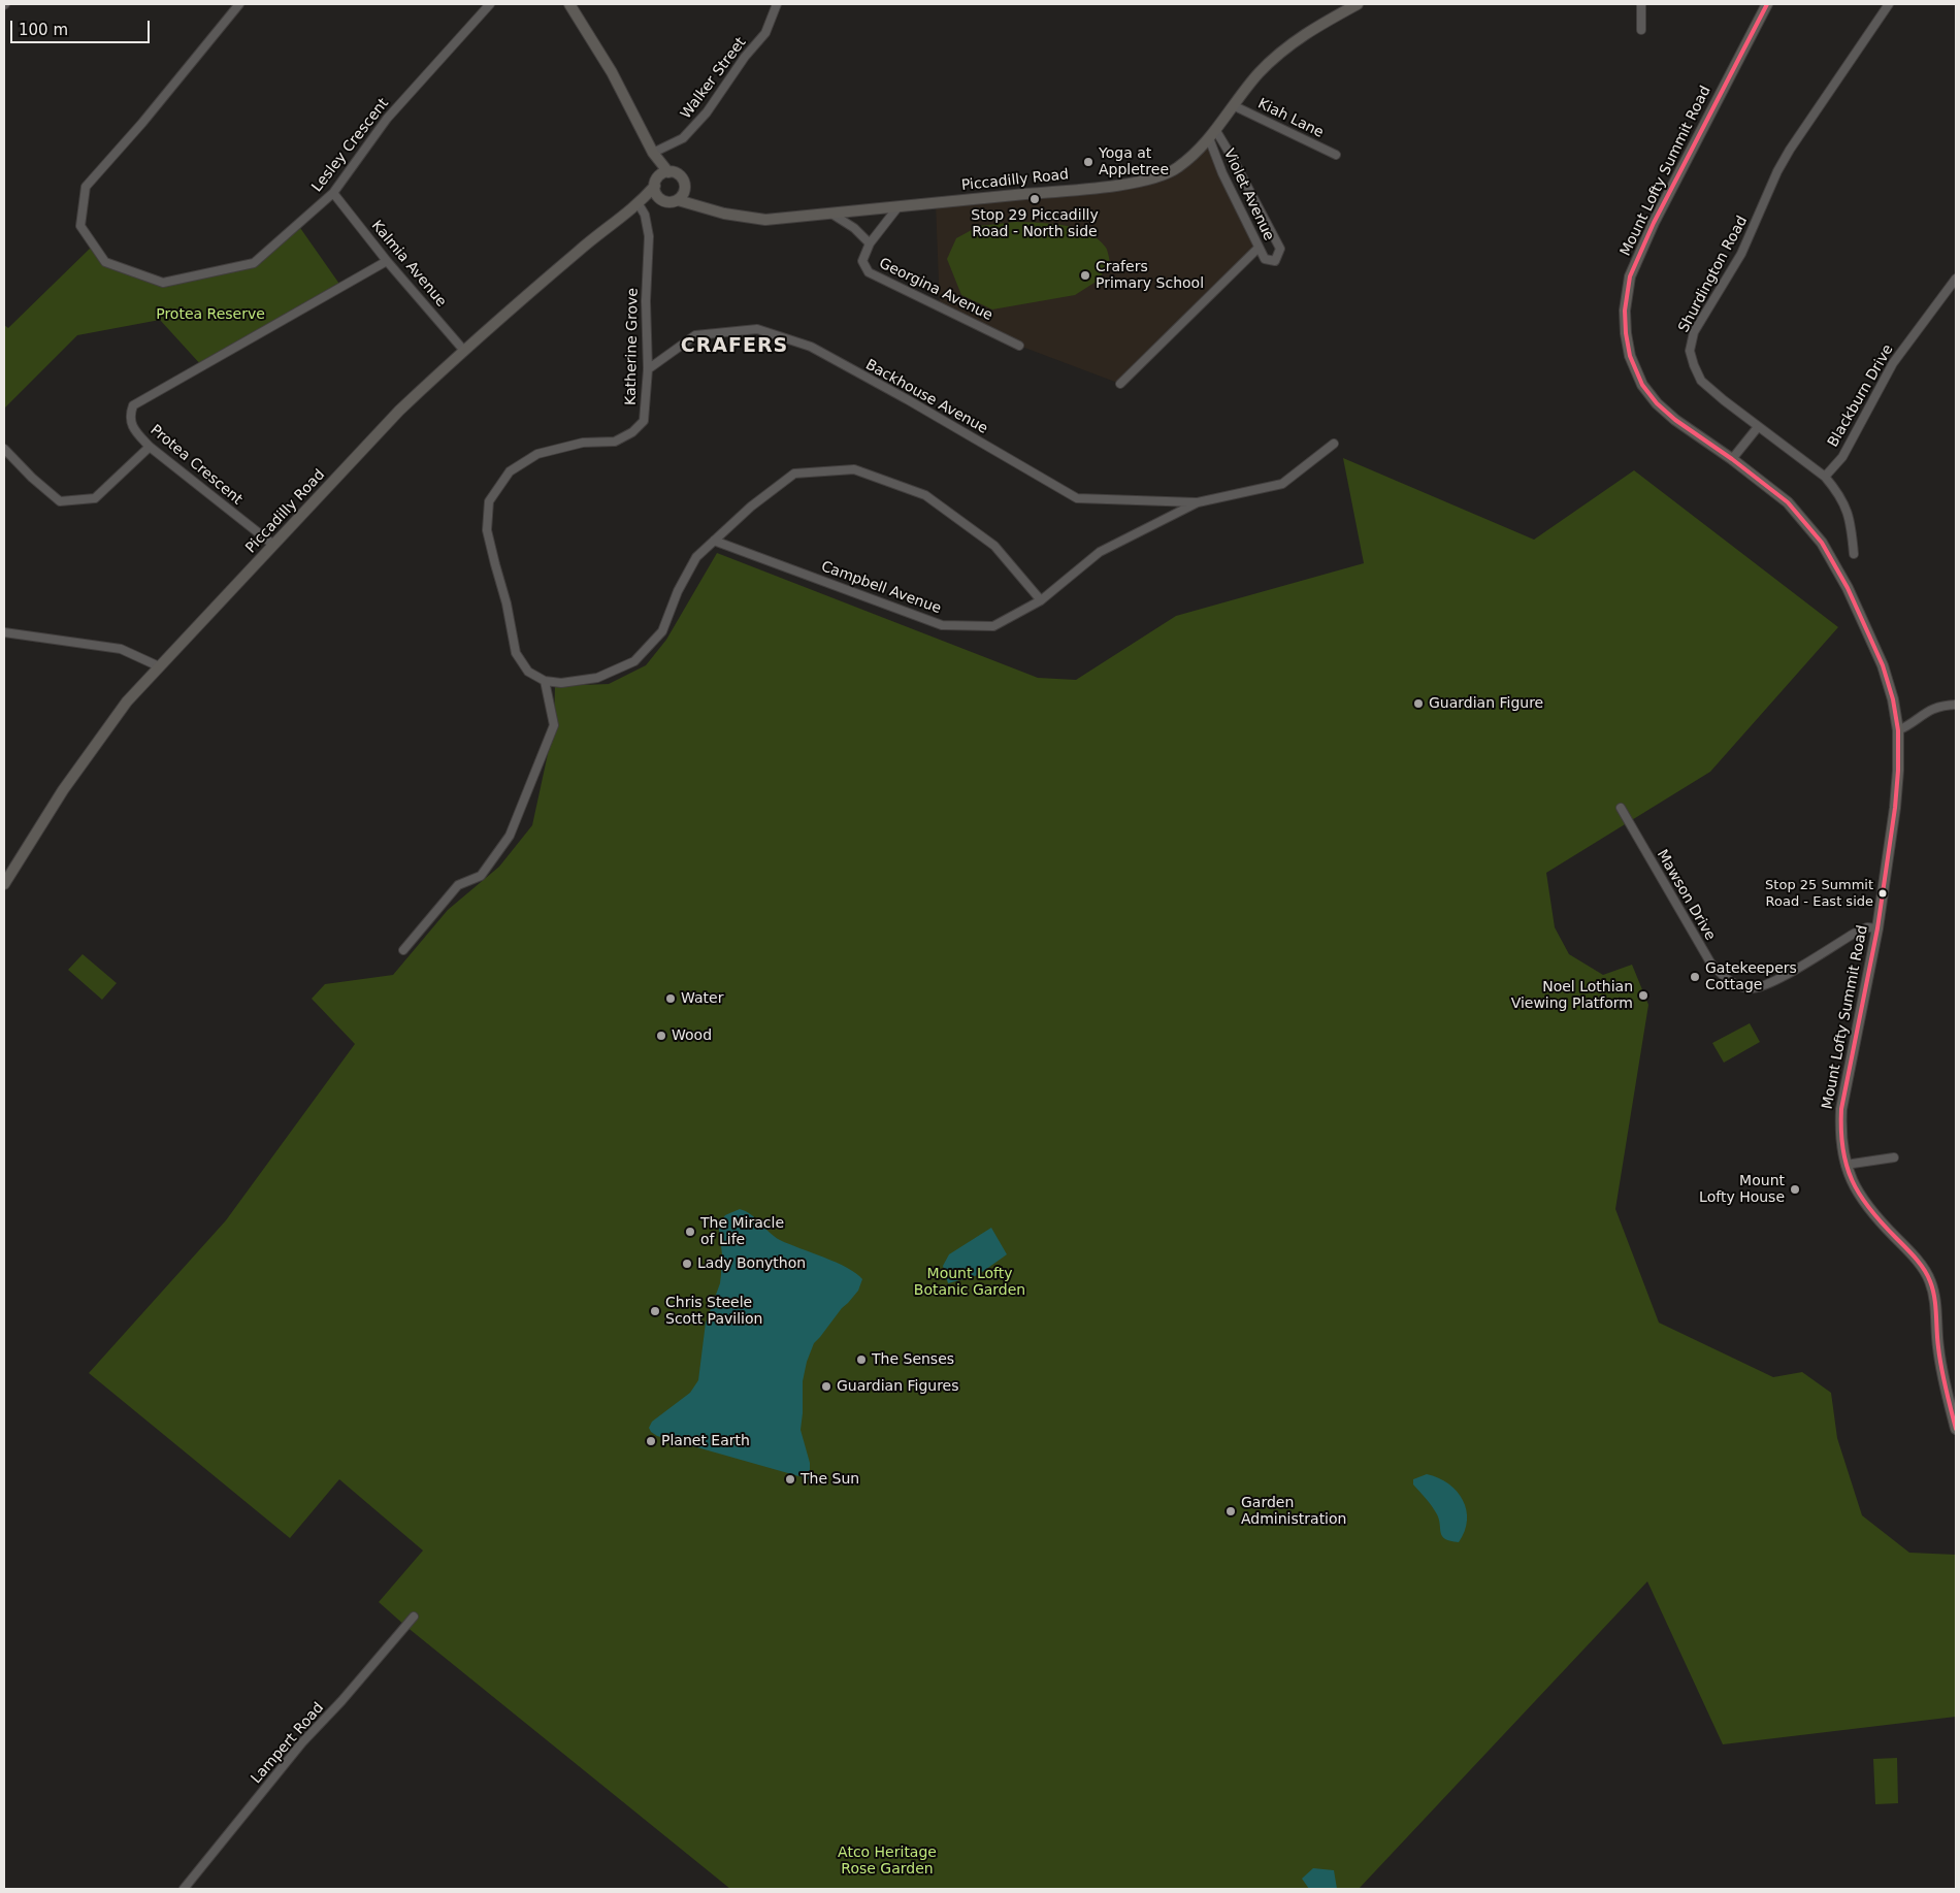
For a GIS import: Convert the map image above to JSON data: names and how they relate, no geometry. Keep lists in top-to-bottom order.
{
  "streets": {
    "main road": ["Mount Lofty Summit Road", "Piccadilly Road"],
    "street": [
      "Walker Street",
      "Kiah Lane",
      "Lesley Crescent",
      "Violet Avenue",
      "Kalmia Avenue",
      "Shurdington Road",
      "Georgina Avenue",
      "Katherine Grove",
      "Blackburn Drive",
      "Backhouse Avenue",
      "Protea Crescent",
      "Campbell Avenue",
      "Mawson Drive",
      "Lampert Road"
    ]
  },
  "crossings": [
    ["Kiah Lane", "Piccadilly Road"],
    ["Lesley Crescent", "Kalmia Avenue"],
    ["Mount Lofty Summit Road", "Mawson Drive"],
    ["Piccadilly Road", "Violet Avenue"],
    ["Piccadilly Road", "Kalmia Avenue"],
    ["Piccadilly Road", "Georgina Avenue"],
    ["Piccadilly Road", "Katherine Grove"],
    ["Piccadilly Road", "Protea Crescent"],
    ["Kalmia Avenue", "Protea Crescent"],
    ["Shurdington Road", "Blackburn Drive"],
    ["Katherine Grove", "Backhouse Avenue"],
    ["Backhouse Avenue", "Campbell Avenue"]
  ],
  "districts": ["CRAFERS"],
  "parks": ["Protea Reserve", "Mount Lofty Botanic Garden", "Atco Heritage Rose Garden"],
  "places": [
    "Yoga at Appletree",
    "Stop 29 Piccadilly Road - North side",
    "Crafers Primary School",
    "Guardian Figure",
    "Stop 25 Summit Road - East side",
    "Gatekeepers Cottage",
    "Noel Lothian Viewing Platform",
    "Water",
    "Wood",
    "Mount Lofty House",
    "The Miracle of Life",
    "Lady Bonython",
    "Chris Steele Scott Pavilion",
    "The Senses",
    "Guardian Figures",
    "Planet Earth",
    "The Sun",
    "Garden Administration"
  ],
  "scale_bar": "100 m"
}
